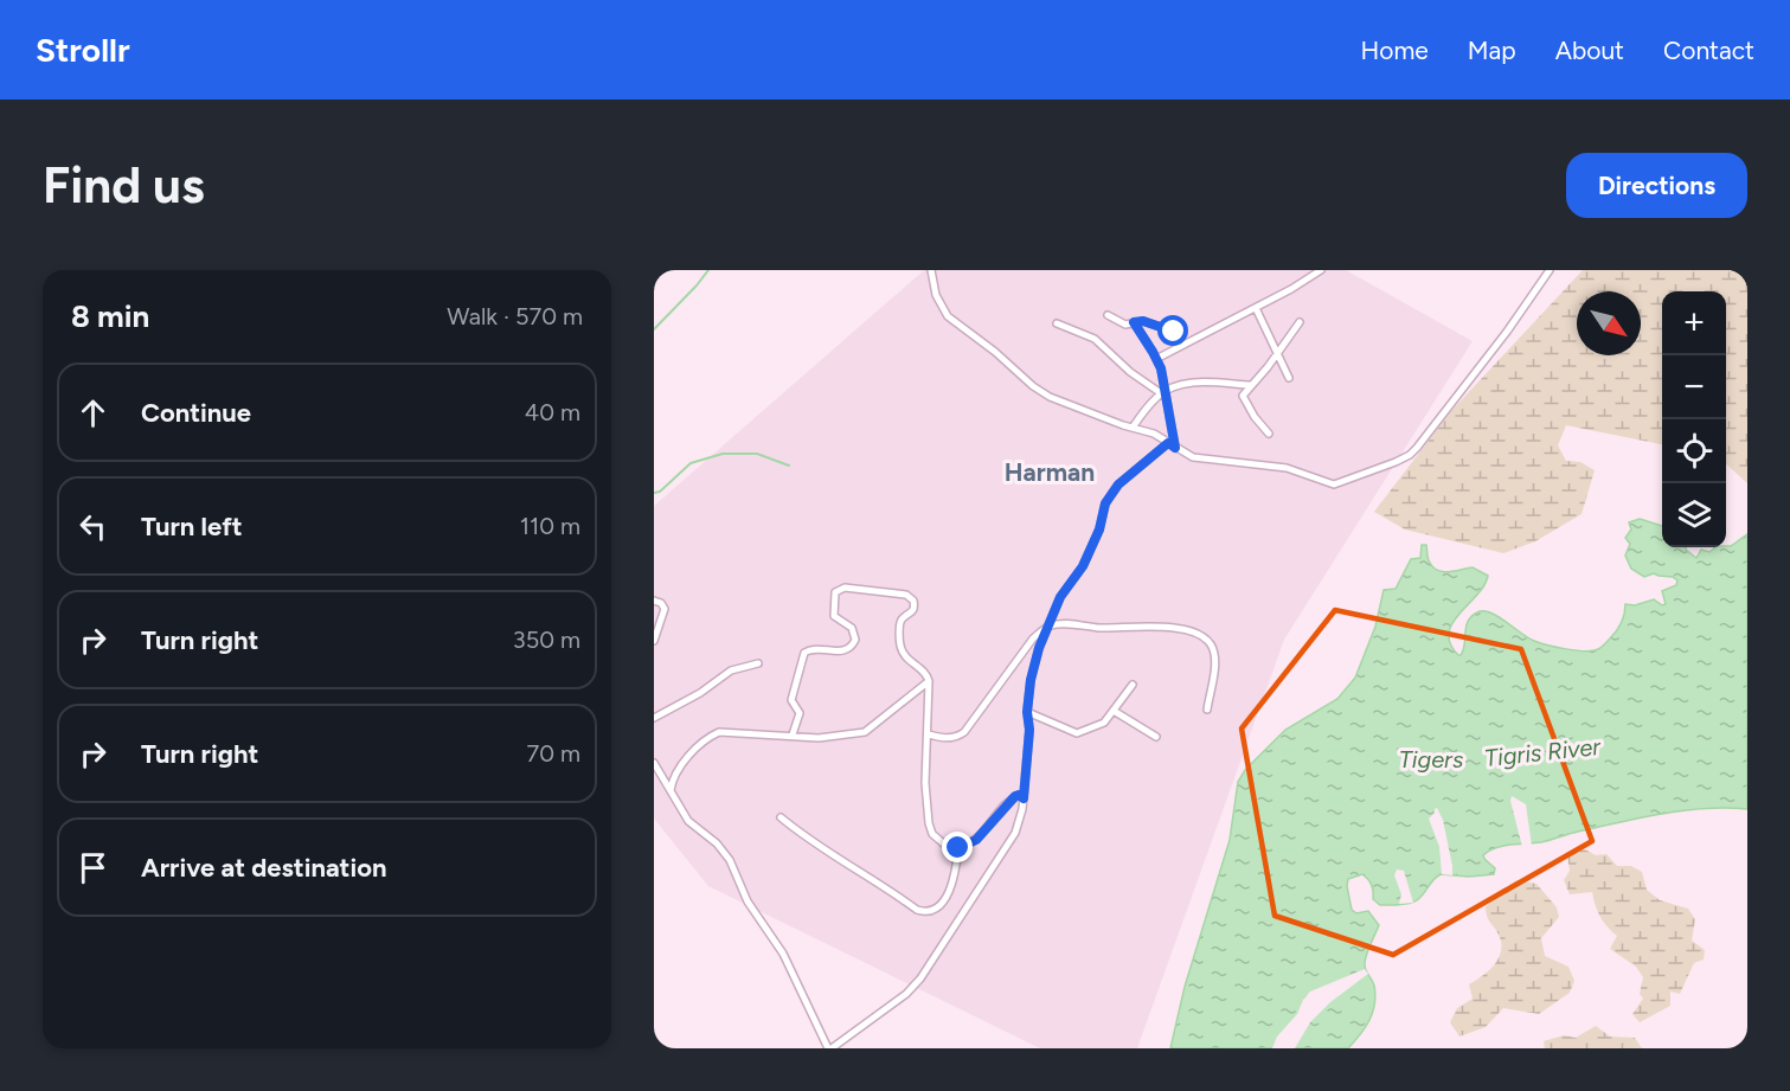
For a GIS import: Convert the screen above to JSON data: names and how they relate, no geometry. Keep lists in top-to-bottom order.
{
  "districts": ["Harman"],
  "water": ["Tigris River", "Tigers"],
  "north": "bottom right",
  "page": {
    "header": "Strollr",
    "nav": [
      "Home",
      "Map",
      "About",
      "Contact"
    ],
    "buttons": "Directions",
    "title": "Find us",
    "heading": ["8 min", "Walk · 570 m"],
    "map_buttons": ["+", "−"],
    "list": [
      ["Continue", "40 m"],
      ["Turn left", "110 m"],
      ["Turn right", "350 m"],
      ["Turn right", "70 m"],
      "Arrive at destination"
    ]
  }
}
